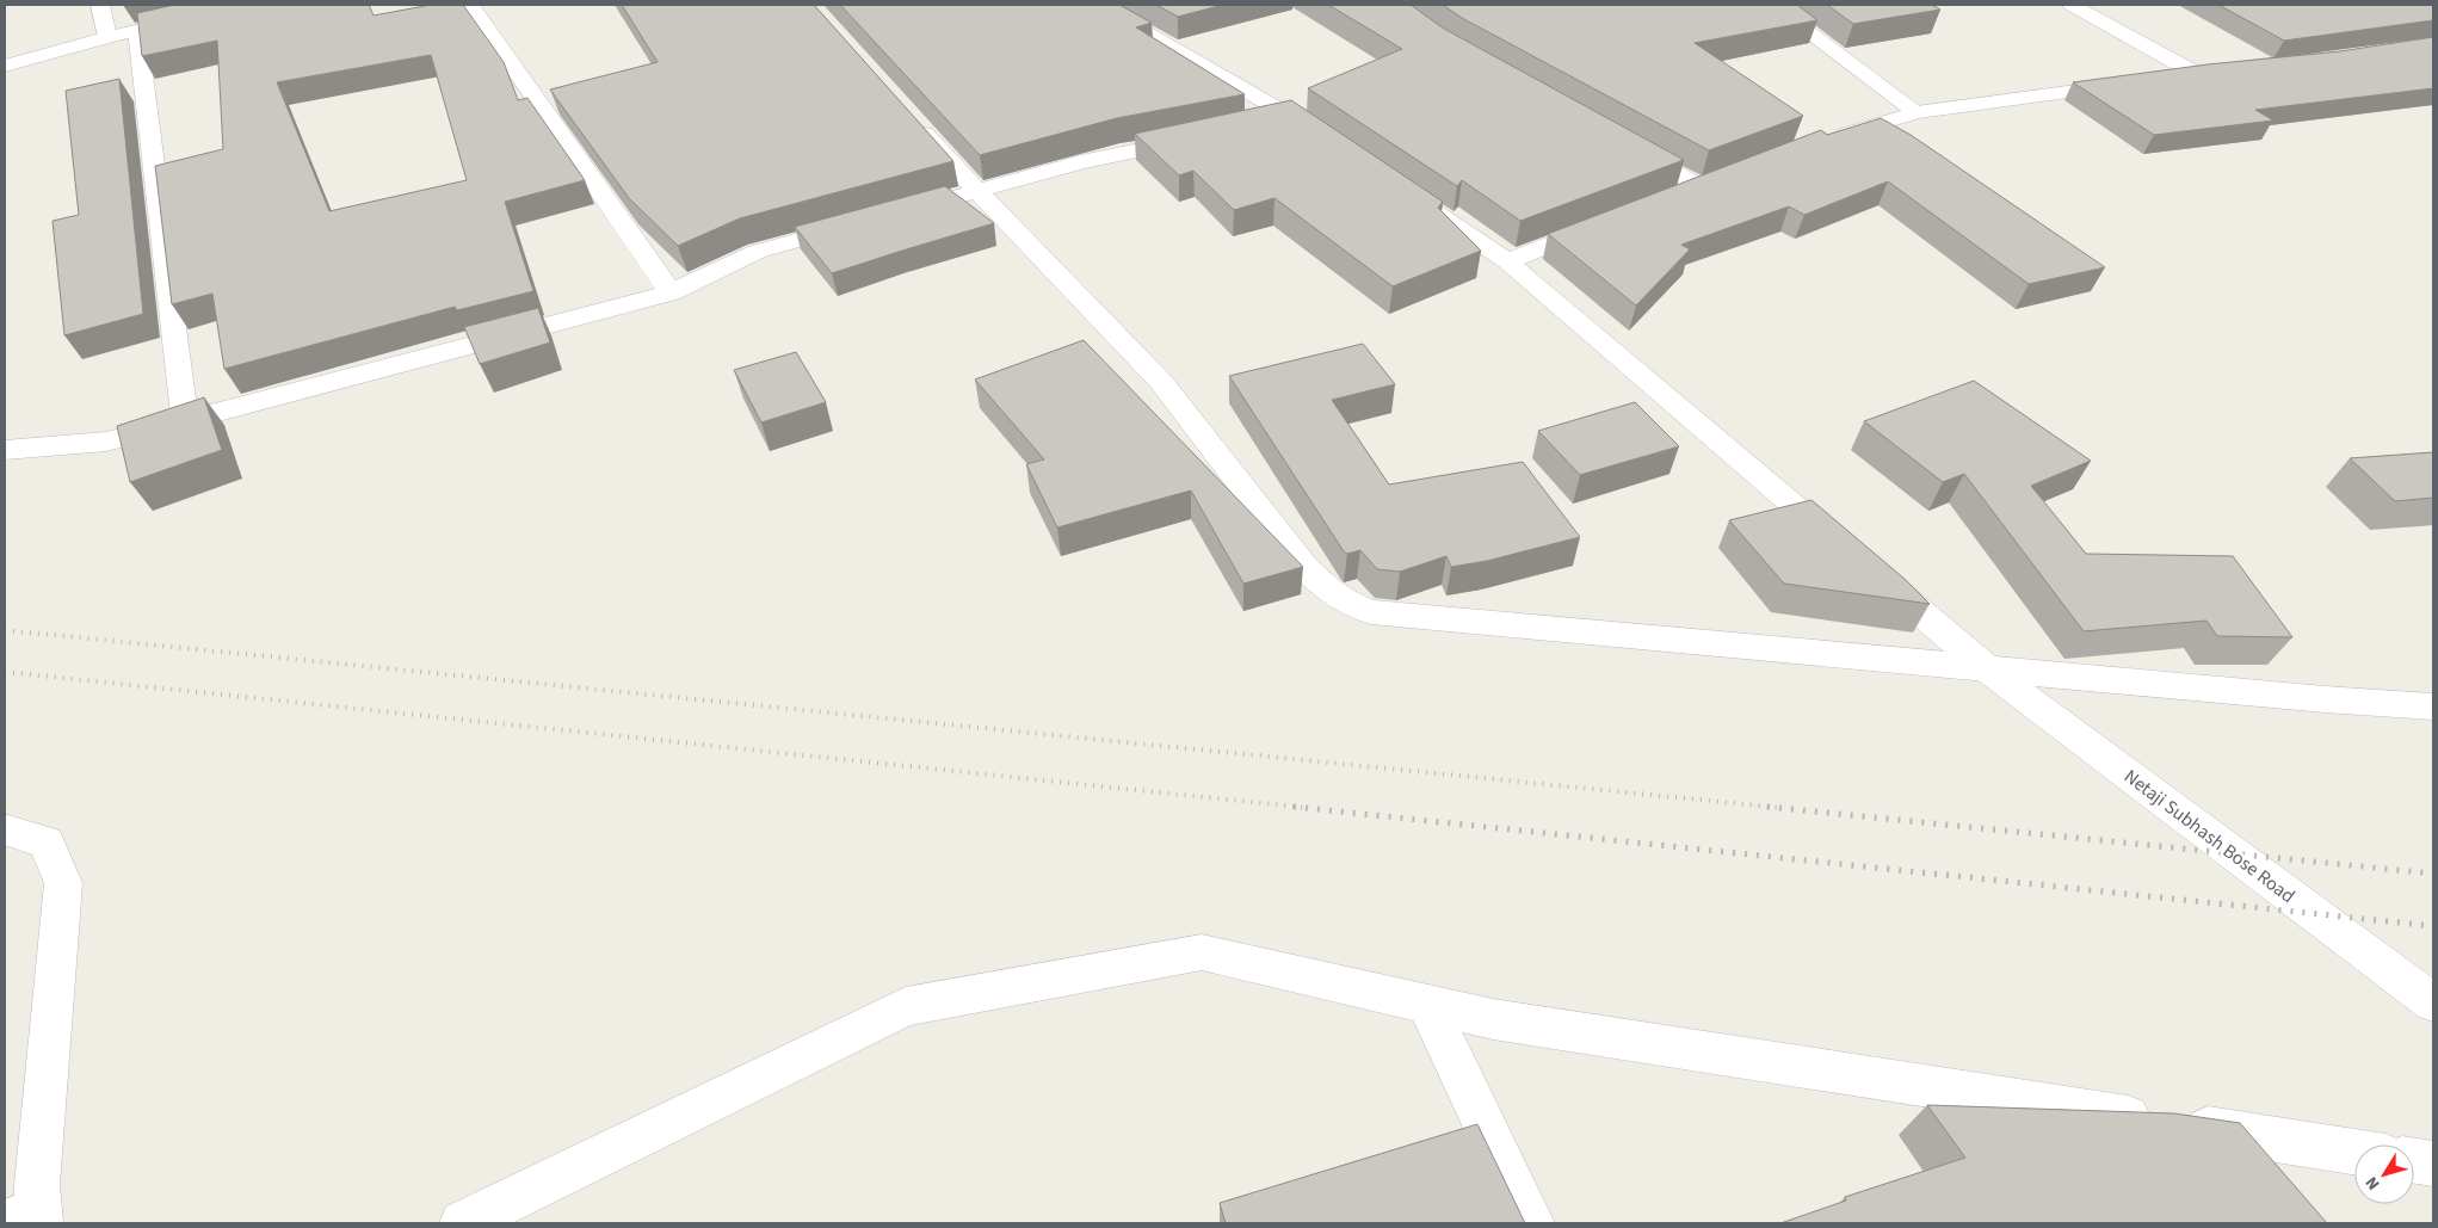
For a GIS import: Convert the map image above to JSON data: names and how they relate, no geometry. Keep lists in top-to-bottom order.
{
  "streets": {
    "street": ["Netaji Subhash Bose Road"]
  },
  "north": "bottom left"
}
